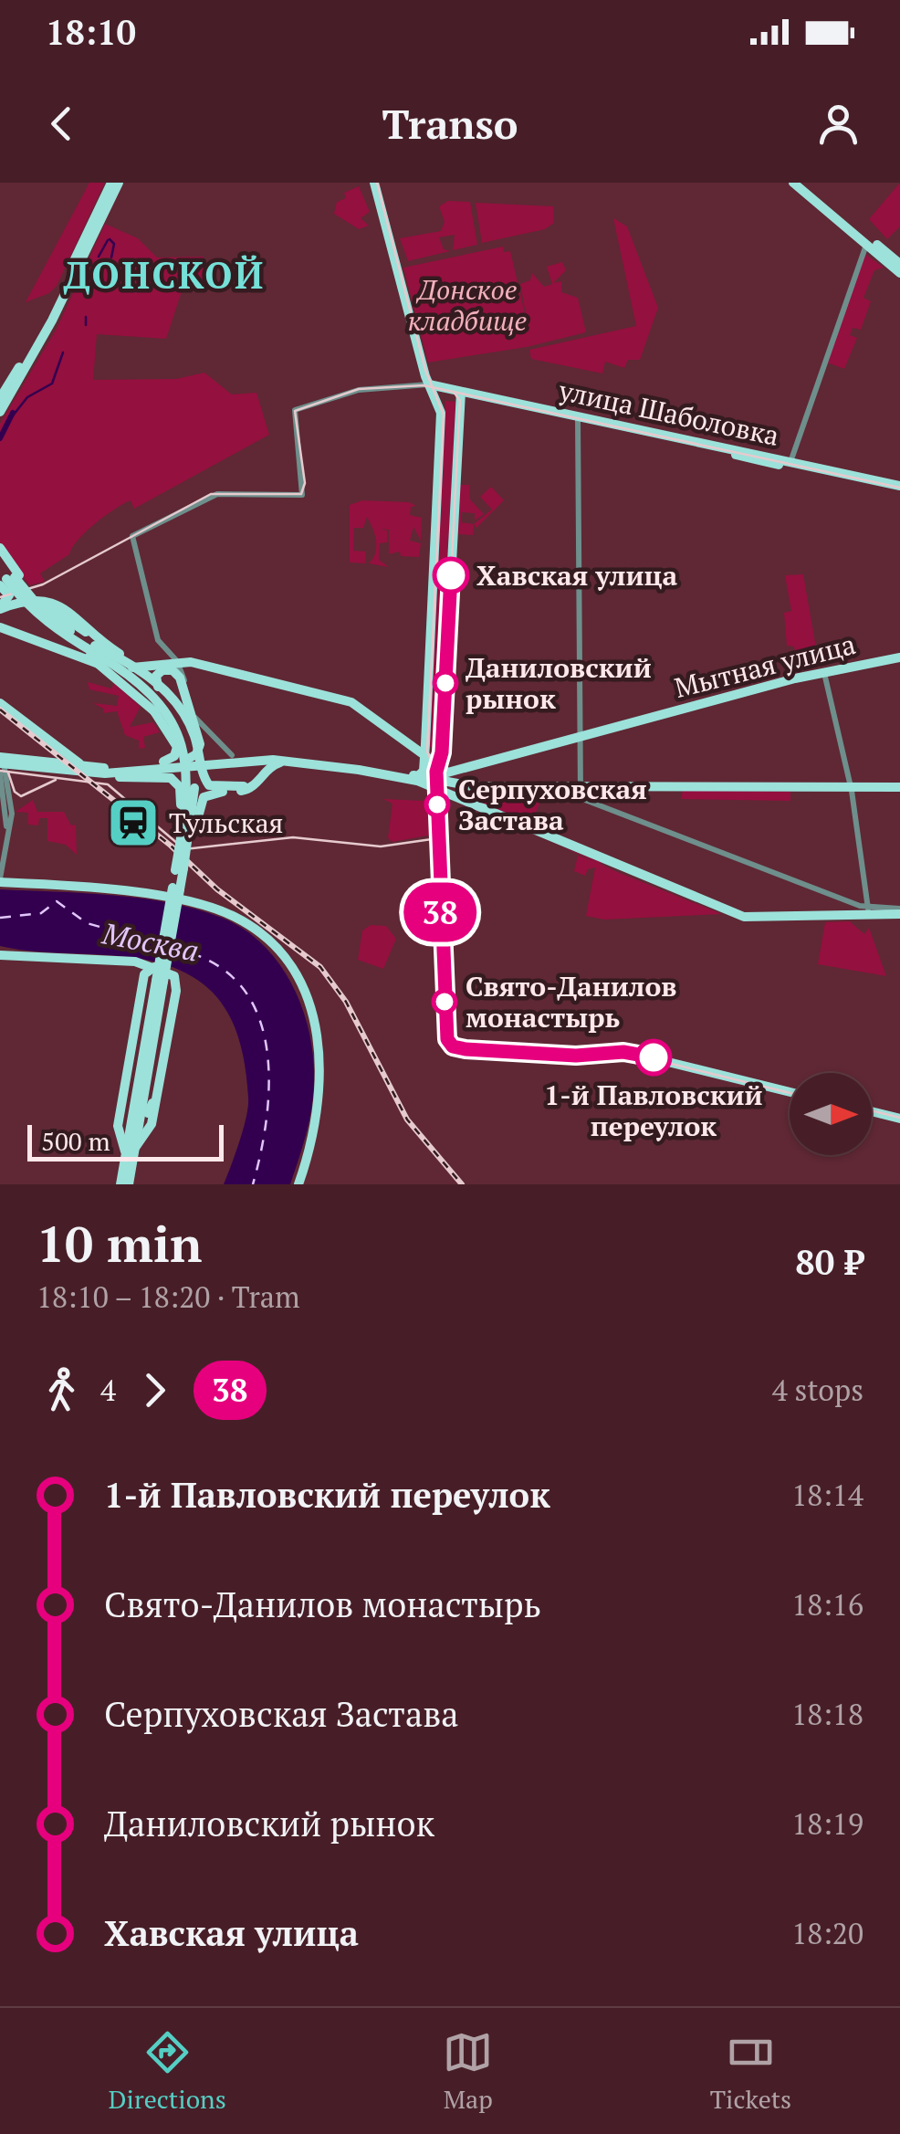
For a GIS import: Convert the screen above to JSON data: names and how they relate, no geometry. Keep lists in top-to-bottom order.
{
  "streets": {
    "main road": ["улица Шаболовка", "Мытная улица"]
  },
  "districts": ["ДОНСКОЙ"],
  "water": ["Москва"],
  "parks": ["Донское кладбище"],
  "places": {
    "other": [
      "Хавская улица",
      "Даниловский рынок",
      "Серпуховская Застава",
      "Свято-Данилов монастырь",
      "1-й Павловский переулок"
    ],
    "station": ["Тульская"]
  },
  "lines": ["tram line 38"],
  "scale_bar": "500 m",
  "north": "right",
  "page": {
    "status": "18:10",
    "header": "Transo",
    "on_map": "38",
    "scale": "500 m",
    "heading": ["10 min", "18:10 – 18:20 · Tram", "80 ₽"],
    "legs": ["4", "38", "4 stops"],
    "list": [
      {
        "name": "1-й Павловский переулок",
        "value": "18:14"
      },
      {
        "name": "Свято-Данилов монастырь",
        "value": "18:16"
      },
      {
        "name": "Серпуховская Застава",
        "value": "18:18"
      },
      {
        "name": "Даниловский рынок",
        "value": "18:19"
      },
      {
        "name": "Хавская улица",
        "value": "18:20"
      }
    ],
    "tabs": ["Directions", "Map", "Tickets"]
  }
}
